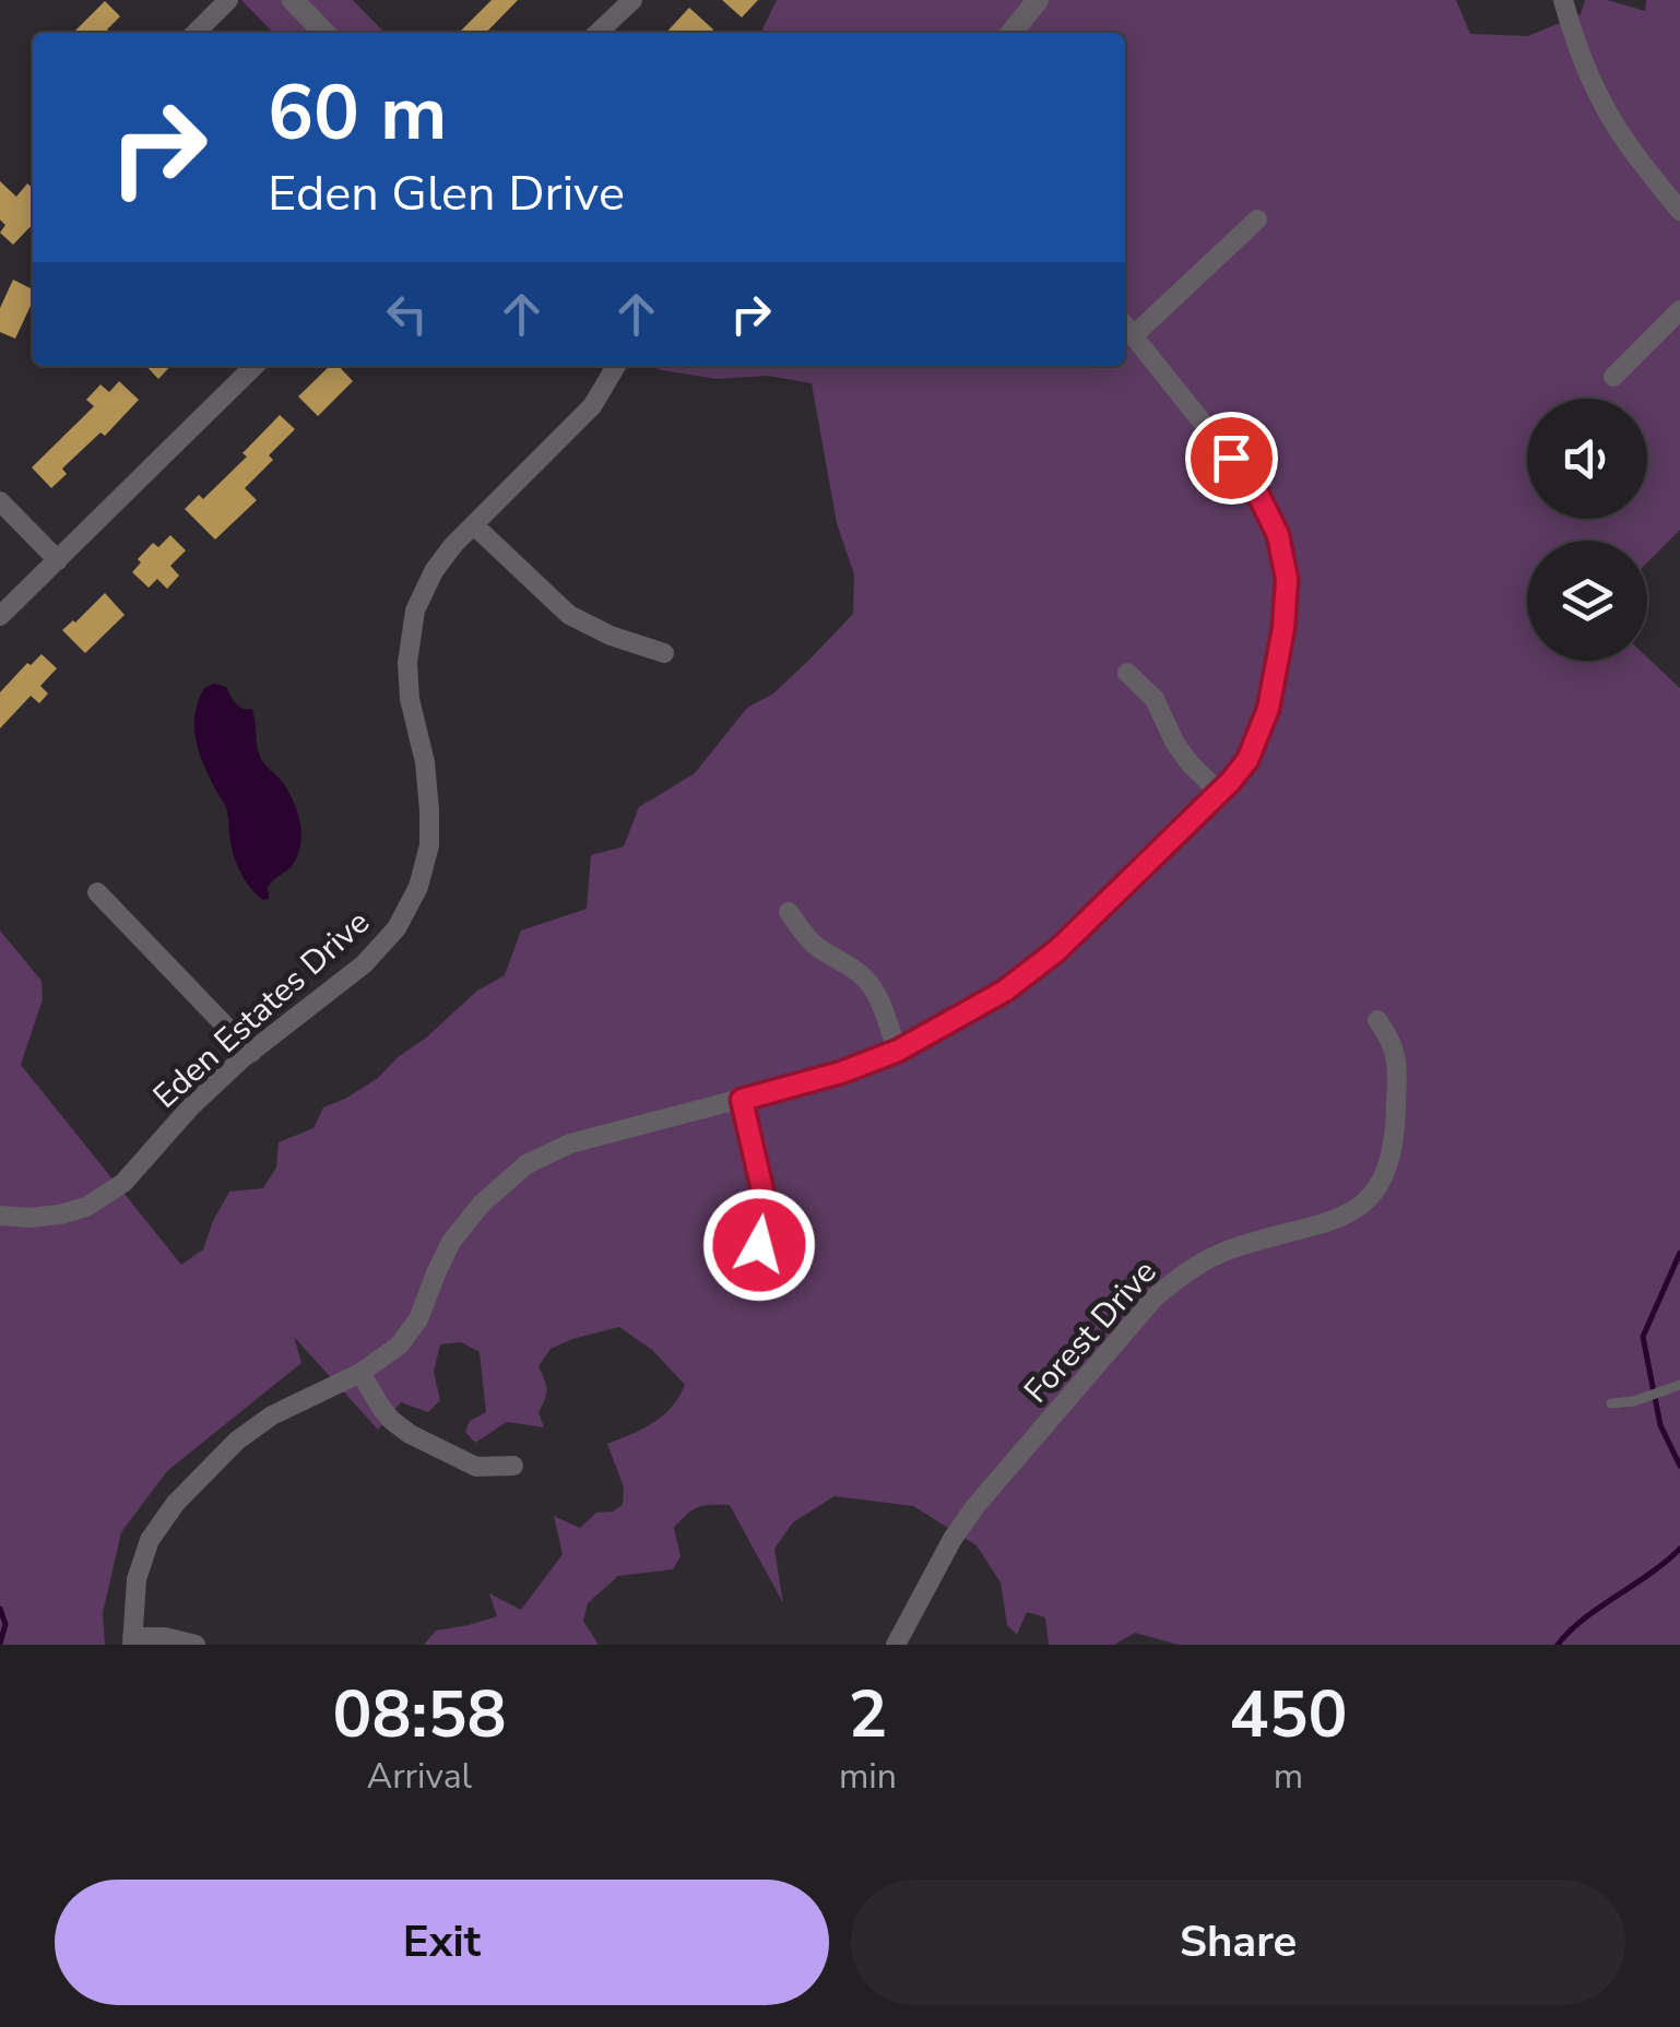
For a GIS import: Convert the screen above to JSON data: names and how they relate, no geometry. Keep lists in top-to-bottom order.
{
  "streets": {
    "street": ["Eden Estates Drive", "Forest Drive"]
  },
  "page": {
    "turn": ["60 m", "Eden Glen Drive"],
    "eta": [
      "08:58",
      "Arrival",
      "2",
      "min",
      "450",
      "m"
    ],
    "buttons": ["Exit", "Share"]
  }
}
